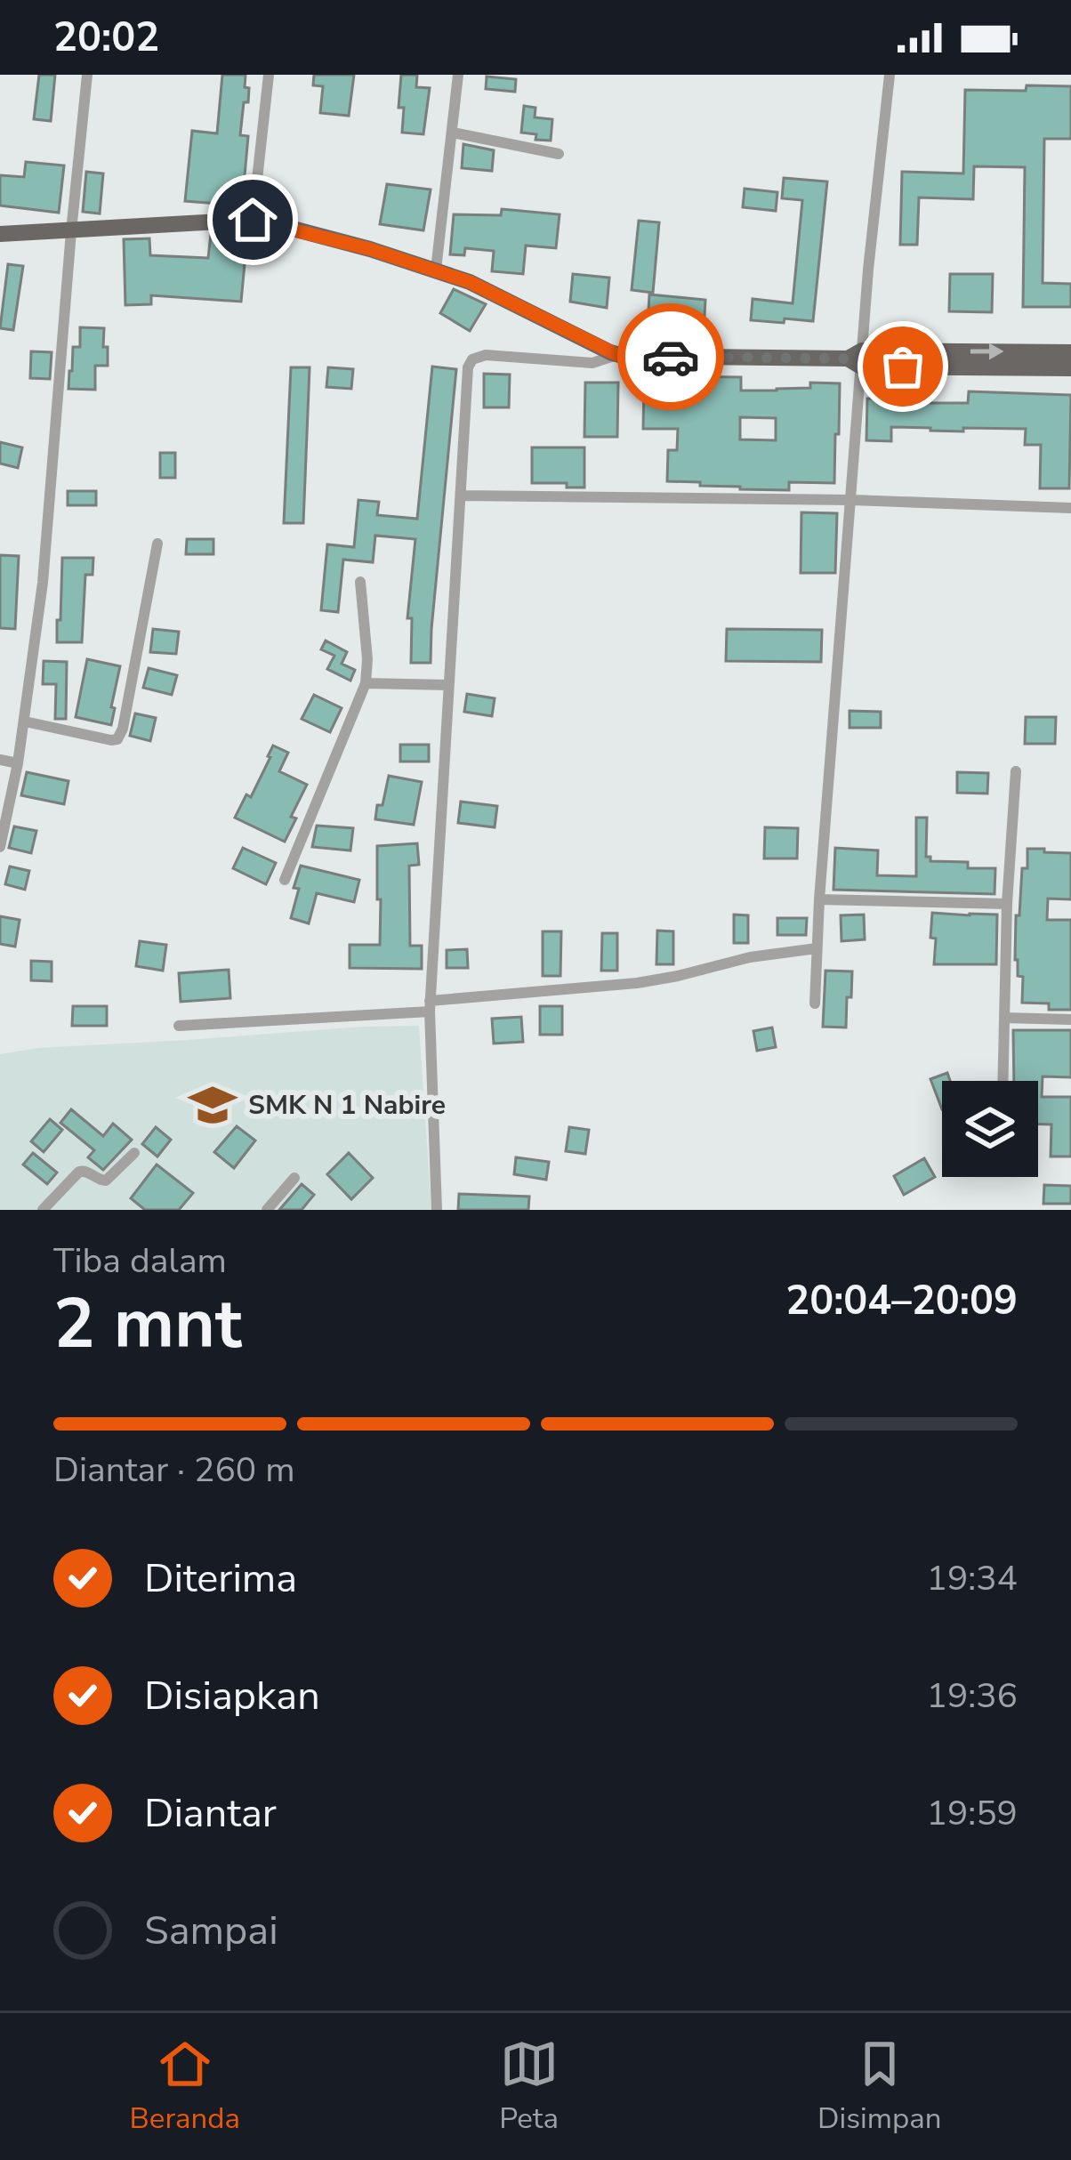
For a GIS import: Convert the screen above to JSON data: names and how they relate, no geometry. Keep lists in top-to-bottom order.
{
  "places": {
    "school or university": ["SMK N 1 Nabire"]
  },
  "page": {
    "status": "20:02",
    "heading": ["2 mnt", "Tiba dalam", "20:04–20:09"],
    "bar": "Diantar · 260 m",
    "list": [
      ["Diterima", "19:34"],
      ["Disiapkan", "19:36"],
      ["Diantar", "19:59"],
      "Sampai"
    ],
    "tabs": ["Beranda", "Peta", "Disimpan"]
  }
}
